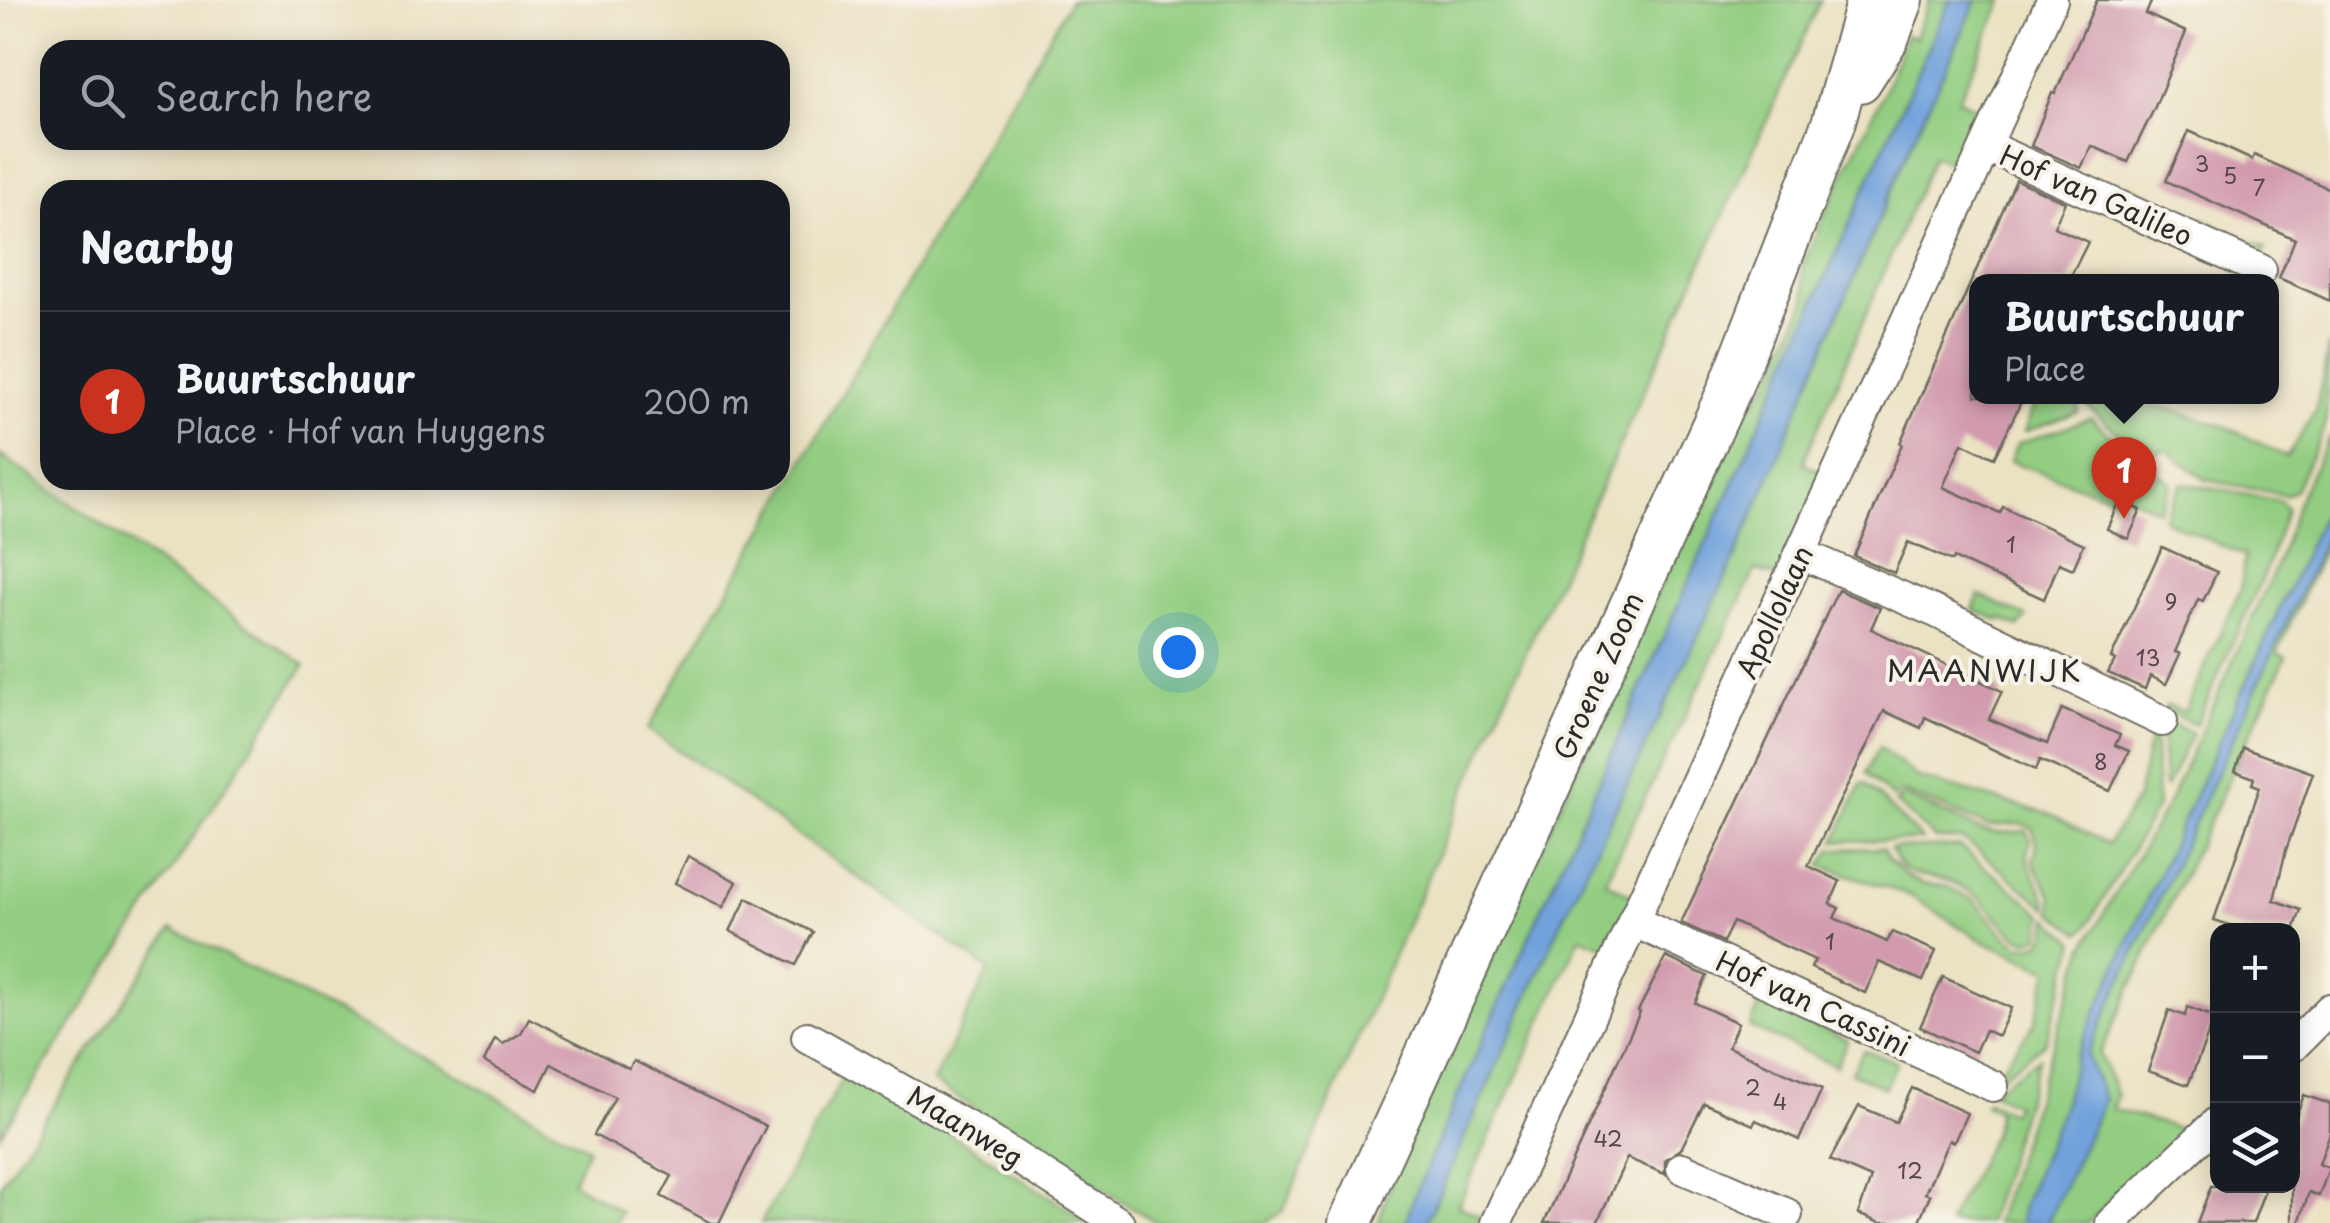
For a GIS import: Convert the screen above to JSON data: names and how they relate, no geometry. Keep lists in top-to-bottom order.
{
  "streets": {
    "main road": ["Groene Zoom"],
    "street": [
      "Hof van Galileo",
      "Apollolaan",
      "Hof van Cassini",
      "Maanweg"
    ]
  },
  "crossings": [
    ["Hof van Galileo", "Apollolaan"],
    ["Apollolaan", "Hof van Cassini"]
  ],
  "districts": ["MAANWIJK"],
  "house_numbers": [
    "3",
    "5",
    "7",
    "1",
    "9",
    "13",
    "8",
    "1",
    "2",
    "4",
    "42",
    "12"
  ],
  "page": {
    "search": "Search here",
    "heading": "Nearby",
    "popup": ["Buurtschuur", "Place"],
    "list": [
      {
        "mark": "1",
        "name": "Buurtschuur",
        "note": "Place · Hof van Huygens",
        "value": "200 m"
      }
    ],
    "pins": "1",
    "map_buttons": ["+", "−"]
  }
}
